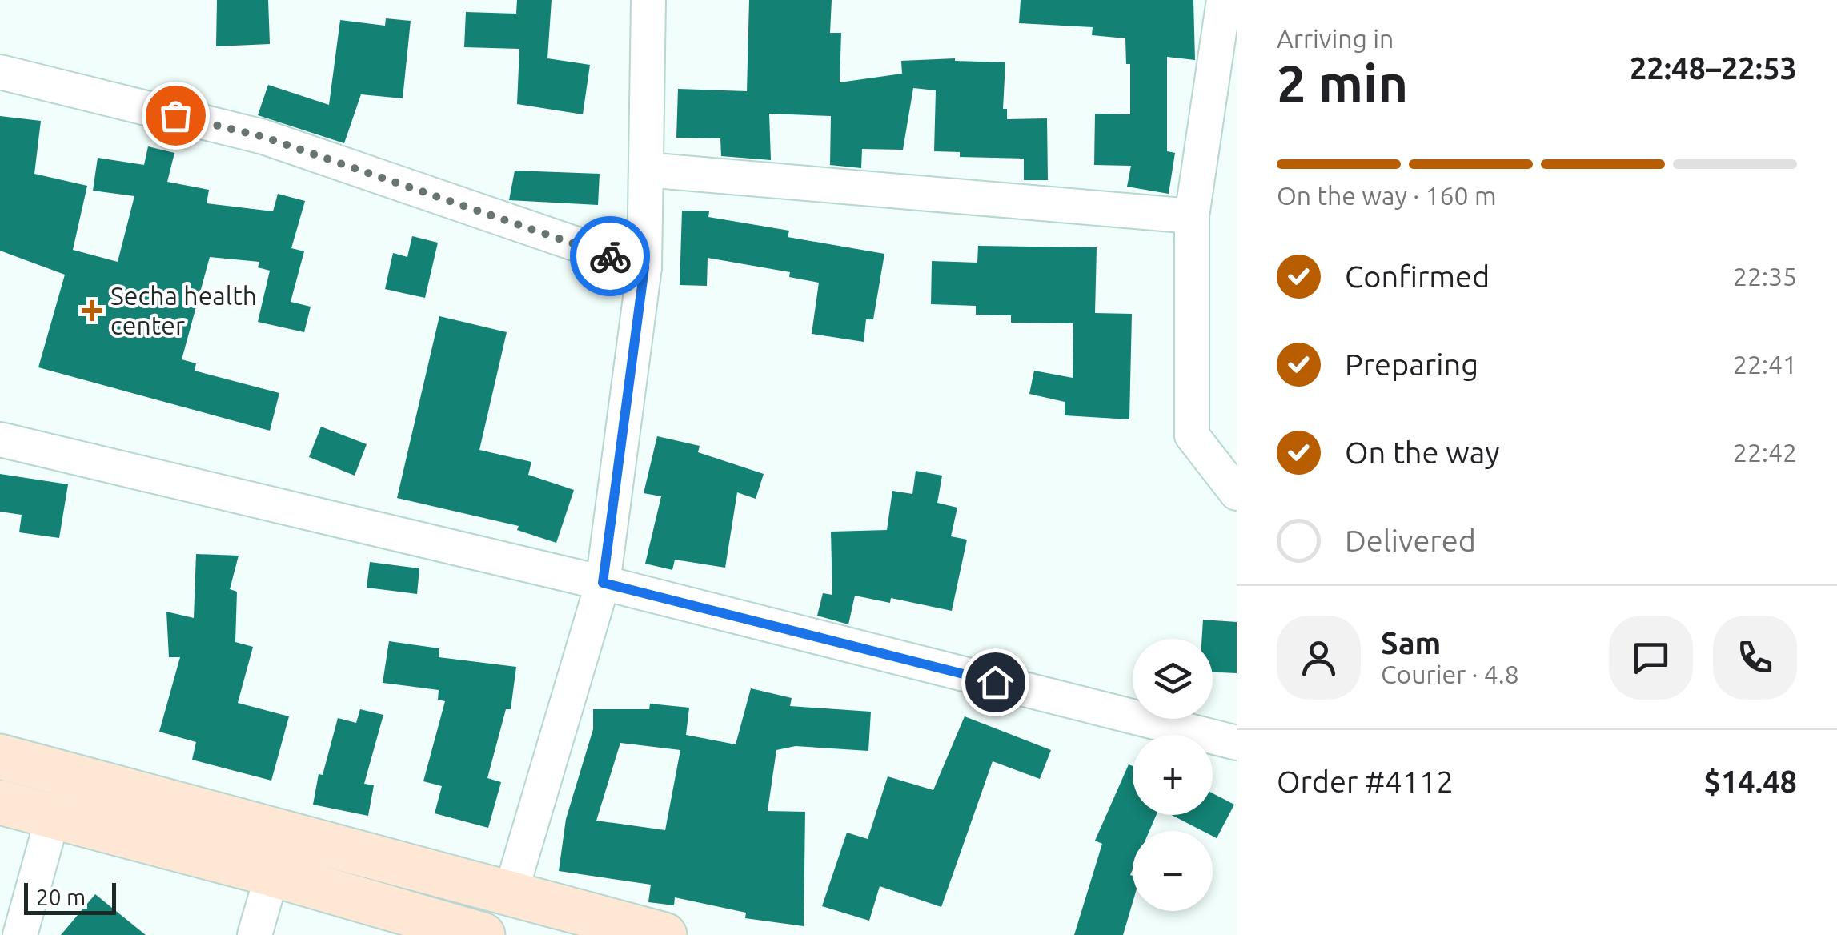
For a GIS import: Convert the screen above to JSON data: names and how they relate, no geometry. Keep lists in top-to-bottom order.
{
  "places": {
    "health": ["Secha health center"]
  },
  "scale_bar": "20 m",
  "page": {
    "heading": ["2 min", "Arriving in", "22:48–22:53"],
    "panel": [
      "Sam",
      "Courier · 4.8",
      "Order #4112",
      "$14.48"
    ],
    "bar": "On the way · 160 m",
    "list": [
      ["Confirmed", "22:35"],
      ["Preparing", "22:41"],
      ["On the way", "22:42"],
      "Delivered"
    ],
    "map_buttons": ["+", "−"],
    "scale": "20 m"
  }
}
